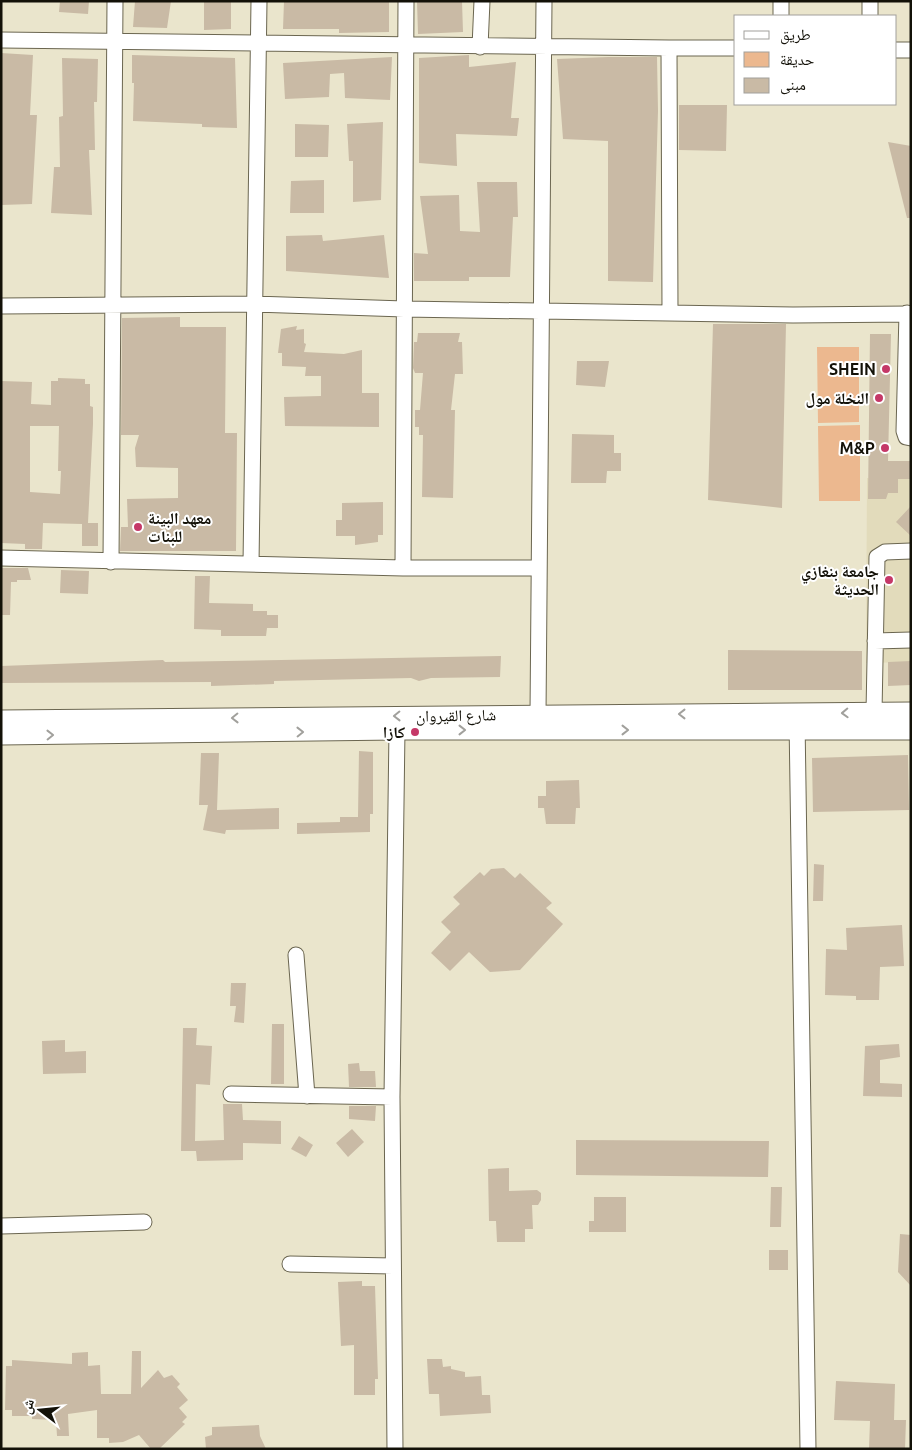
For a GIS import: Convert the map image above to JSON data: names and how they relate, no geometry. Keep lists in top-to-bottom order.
{
  "streets": {
    "main road": ["شارع القيروان"]
  },
  "places": [
    "SHEIN",
    "النخلة مول",
    "M&P",
    "معهد البينة للبنات",
    "جامعة بنغازي الحديثة",
    "كازا"
  ],
  "legend": ["طريق", "حديقة", "مبنى"],
  "north": "left"
}
